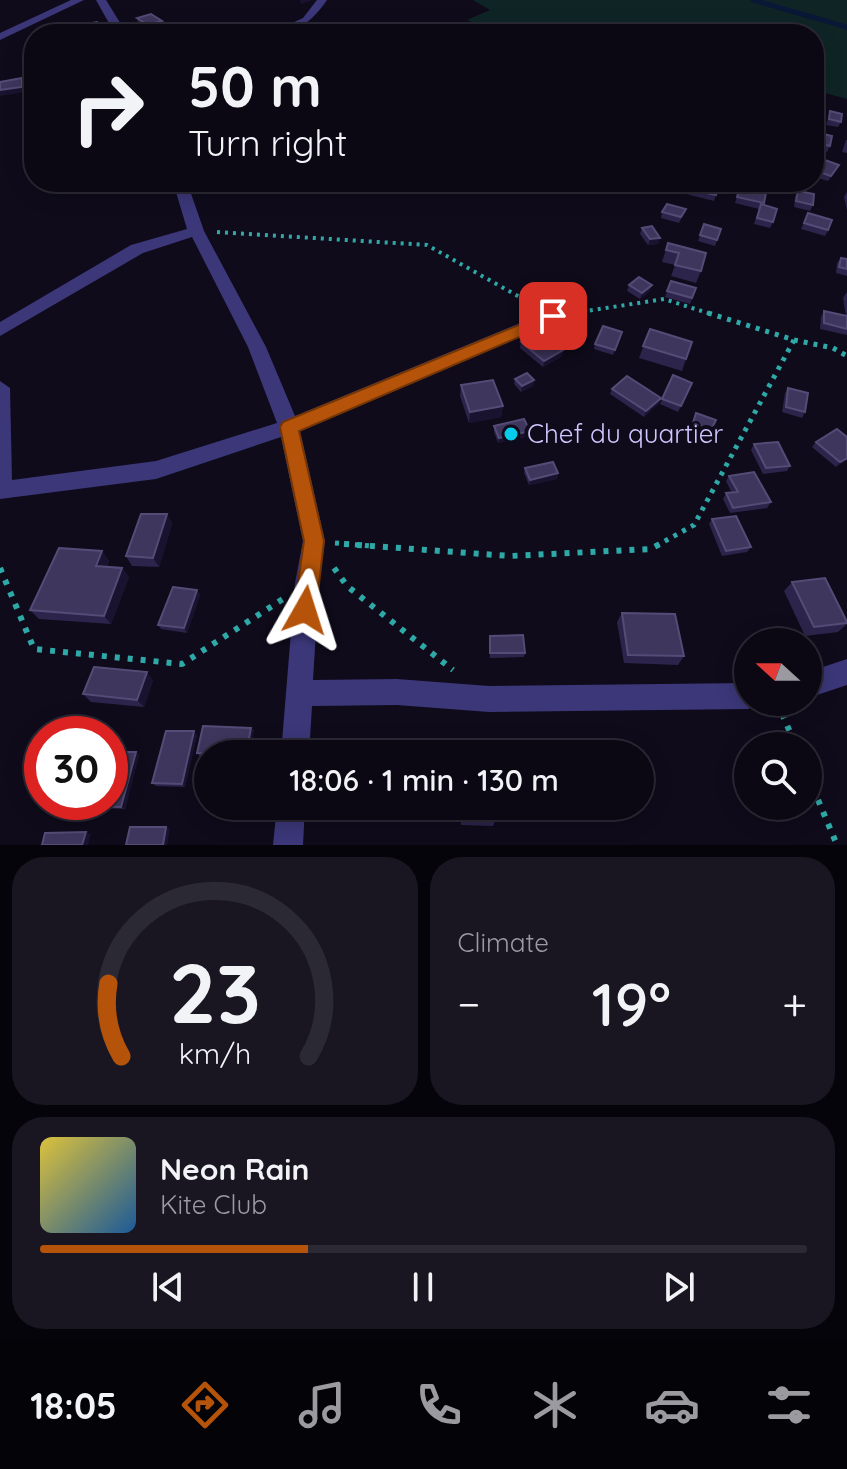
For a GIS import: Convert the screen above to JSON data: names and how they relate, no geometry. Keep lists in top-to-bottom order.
{
  "places": ["Chef du quartier"],
  "north": "left",
  "page": {
    "turn": ["50 m", "Turn right"],
    "limit": "30",
    "trip": "18:06 · 1 min · 130 m",
    "tile": "Climate",
    "heat": ["−", "19°", "+"],
    "song": ["Neon Rain", "Kite Club"],
    "tabs": "18:05",
    "gauge": ["23", "km/h"]
  }
}
